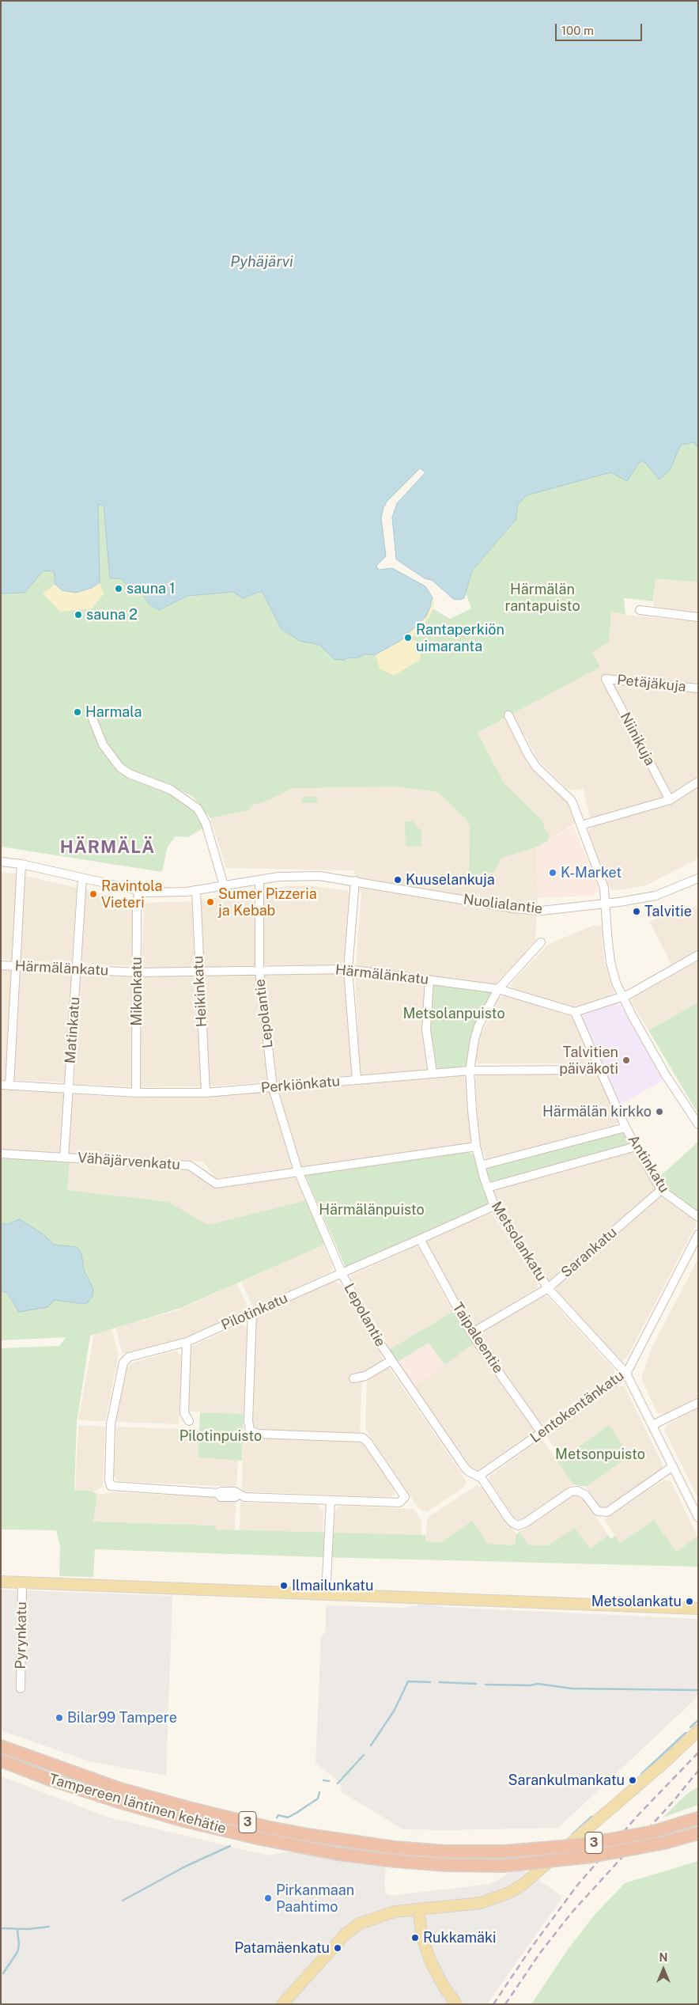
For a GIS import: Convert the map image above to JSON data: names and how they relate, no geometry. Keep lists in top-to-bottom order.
{
  "streets": {
    "highway": ["Tampereen läntinen kehätie", "3"],
    "street": [
      "Petäjäkuja",
      "Niinikuja",
      "Nuolialantie",
      "Härmälänkatu",
      "Mikonkatu",
      "Heikinkatu",
      "Lepolantie",
      "Matinkatu",
      "Perkiönkatu",
      "Vähäjärvenkatu",
      "Antinkatu",
      "Metsolankatu",
      "Sarankatu",
      "Pilotinkatu",
      "Taipaleentie",
      "Lentokentänkatu",
      "Pyrynkatu"
    ]
  },
  "crossings": [
    ["Petäjäkuja", "Niinikuja"],
    ["Nuolialantie", "Mikonkatu"],
    ["Nuolialantie", "Heikinkatu"],
    ["Nuolialantie", "Lepolantie"],
    ["Nuolialantie", "Matinkatu"],
    ["Härmälänkatu", "Mikonkatu"],
    ["Härmälänkatu", "Heikinkatu"],
    ["Härmälänkatu", "Lepolantie"],
    ["Härmälänkatu", "Matinkatu"],
    ["Härmälänkatu", "Antinkatu"],
    ["Härmälänkatu", "Metsolankatu"],
    ["Mikonkatu", "Perkiönkatu"],
    ["Heikinkatu", "Perkiönkatu"],
    ["Lepolantie", "Perkiönkatu"],
    ["Lepolantie", "Vähäjärvenkatu"],
    ["Lepolantie", "Metsolankatu"],
    ["Lepolantie", "Pilotinkatu"],
    ["Lepolantie", "Lentokentänkatu"],
    ["Matinkatu", "Perkiönkatu"],
    ["Matinkatu", "Vähäjärvenkatu"],
    ["Perkiönkatu", "Antinkatu"],
    ["Perkiönkatu", "Metsolankatu"],
    ["Antinkatu", "Sarankatu"],
    ["Metsolankatu", "Sarankatu"],
    ["Metsolankatu", "Pilotinkatu"],
    ["Metsolankatu", "Lentokentänkatu"],
    ["Sarankatu", "Taipaleentie"],
    ["Pilotinkatu", "Taipaleentie"],
    ["Taipaleentie", "Lentokentänkatu"]
  ],
  "districts": ["HÄRMÄLÄ"],
  "water": ["Pyhäjärvi"],
  "parks": [
    "Härmälän rantapuisto",
    "Metsolanpuisto",
    "Härmälänpuisto",
    "Pilotinpuisto",
    "Metsonpuisto"
  ],
  "places": [
    "sauna 1",
    "sauna 2",
    "Rantaperkiön uimaranta",
    "Harmala",
    "K-Market",
    "Kuuselankuja",
    "Ravintola Vieteri",
    "Sumer Pizzeria ja Kebab",
    "Talvitie",
    "Talvitien päiväkoti",
    "Härmälän kirkko",
    "Ilmailunkatu",
    "Metsolankatu",
    "Bilar99 Tampere",
    "Sarankulmankatu",
    "Pirkanmaan Paahtimo",
    "Rukkamäki",
    "Patamäenkatu"
  ],
  "scale_bar": "100 m",
  "north": "top"
}
